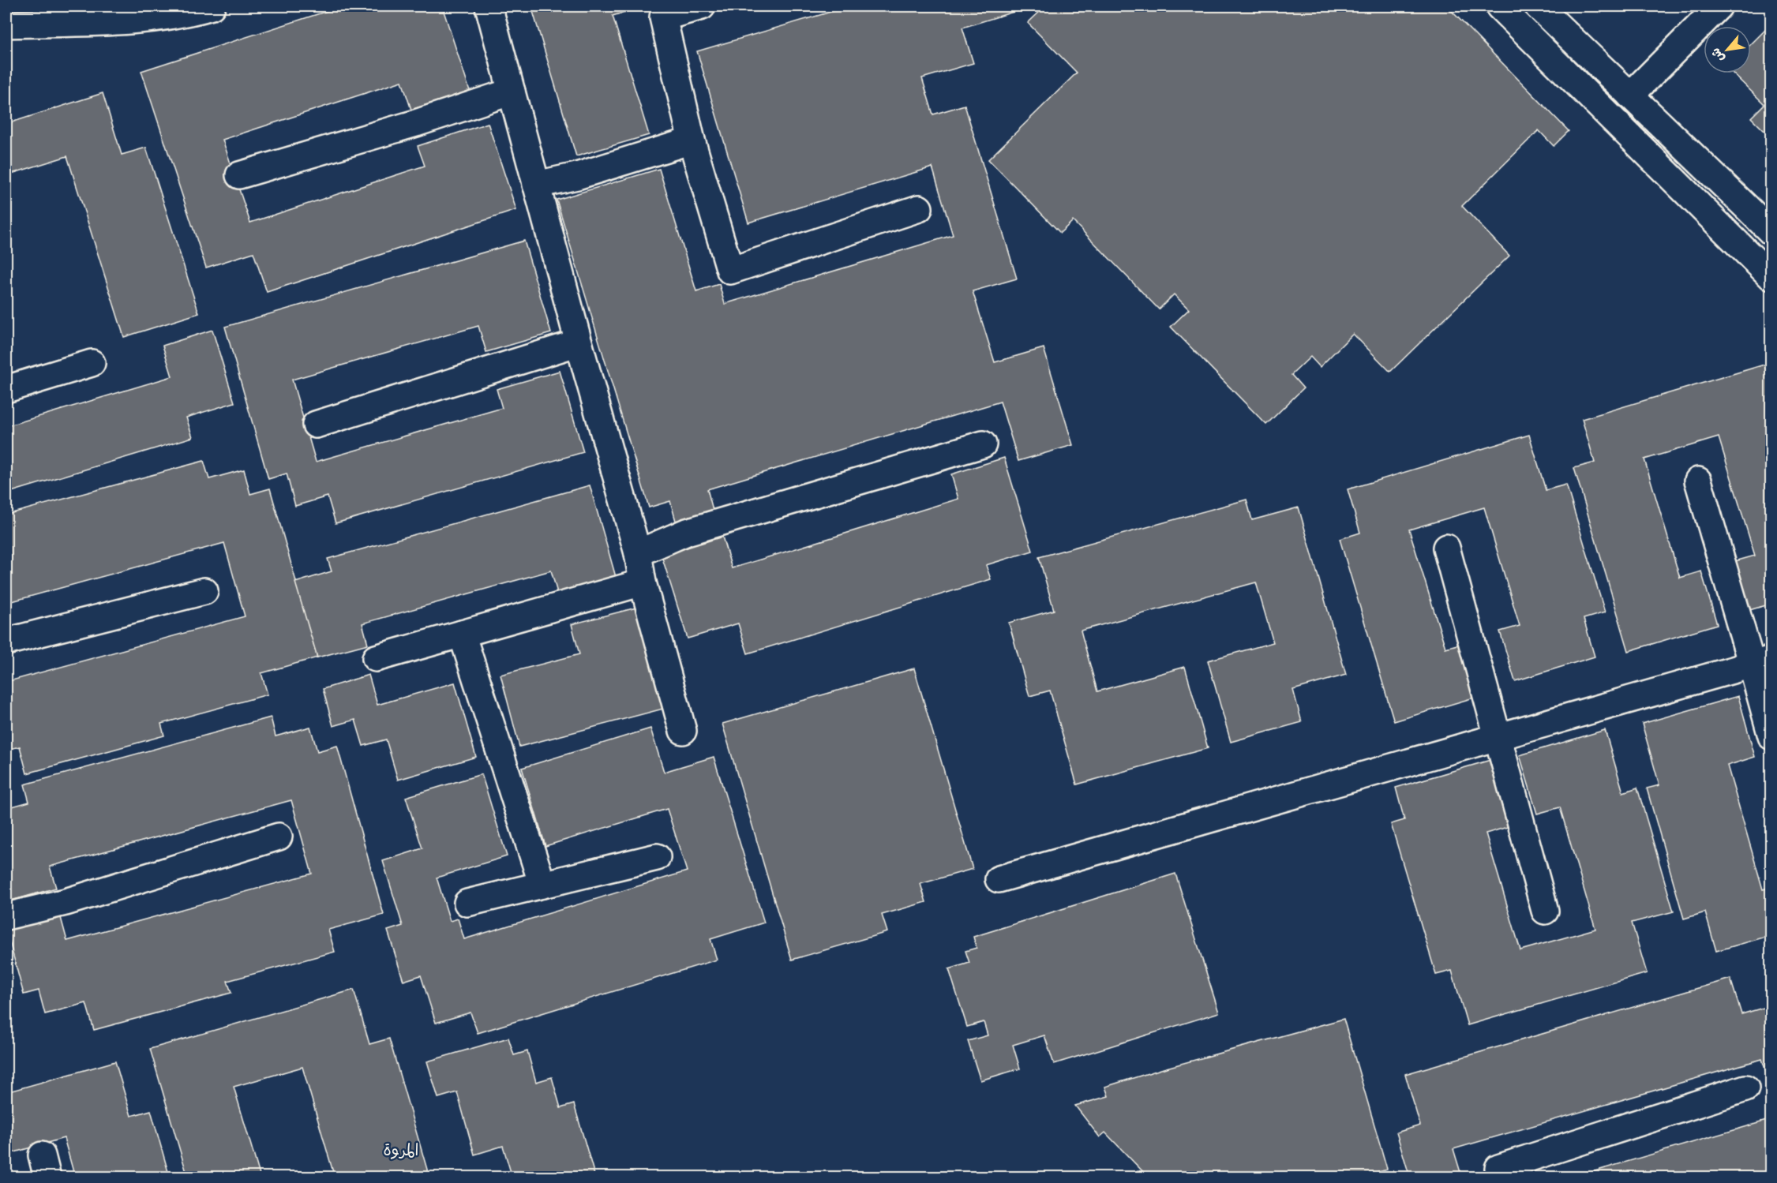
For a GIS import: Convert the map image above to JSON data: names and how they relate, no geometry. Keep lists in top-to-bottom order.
{
  "districts": ["المروة"],
  "north": "bottom left"
}
